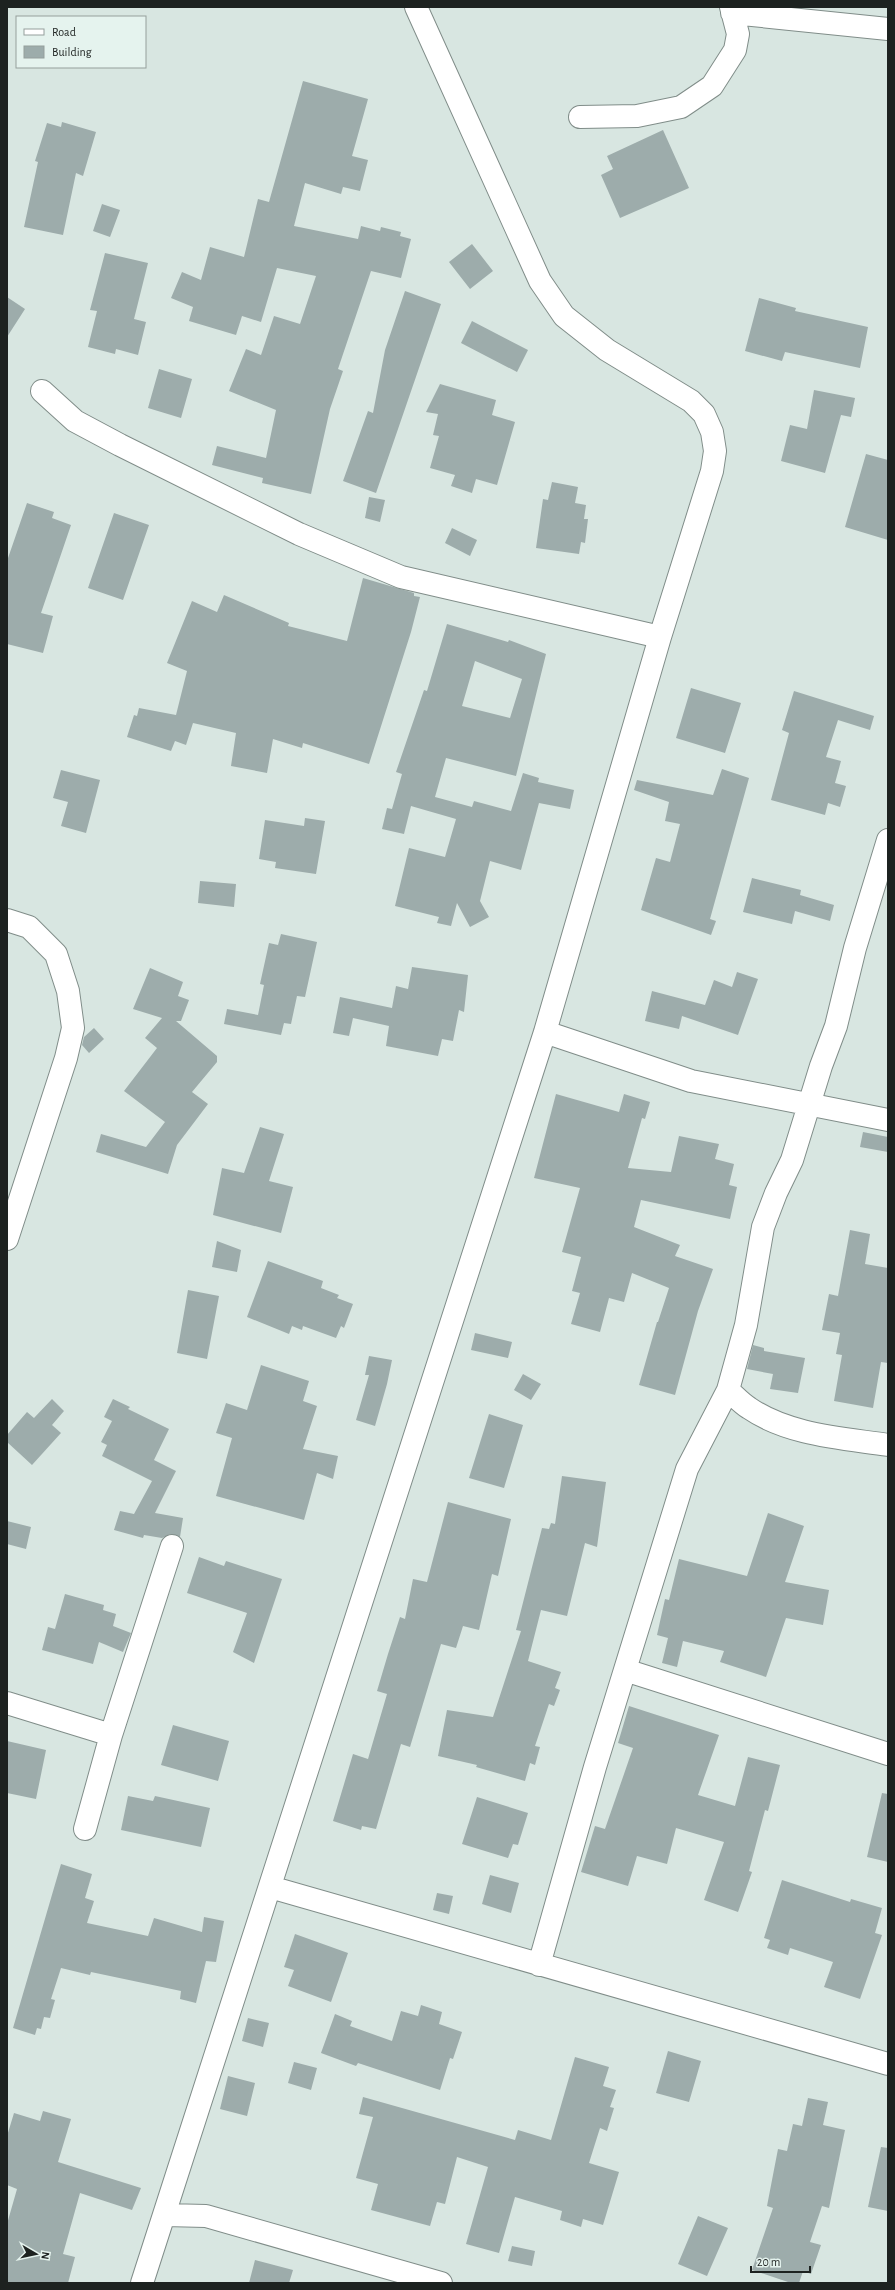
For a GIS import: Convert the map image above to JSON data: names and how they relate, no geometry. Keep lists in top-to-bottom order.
{
  "legend": ["Road", "Building"],
  "scale_bar": "20 m",
  "north": "right"
}
